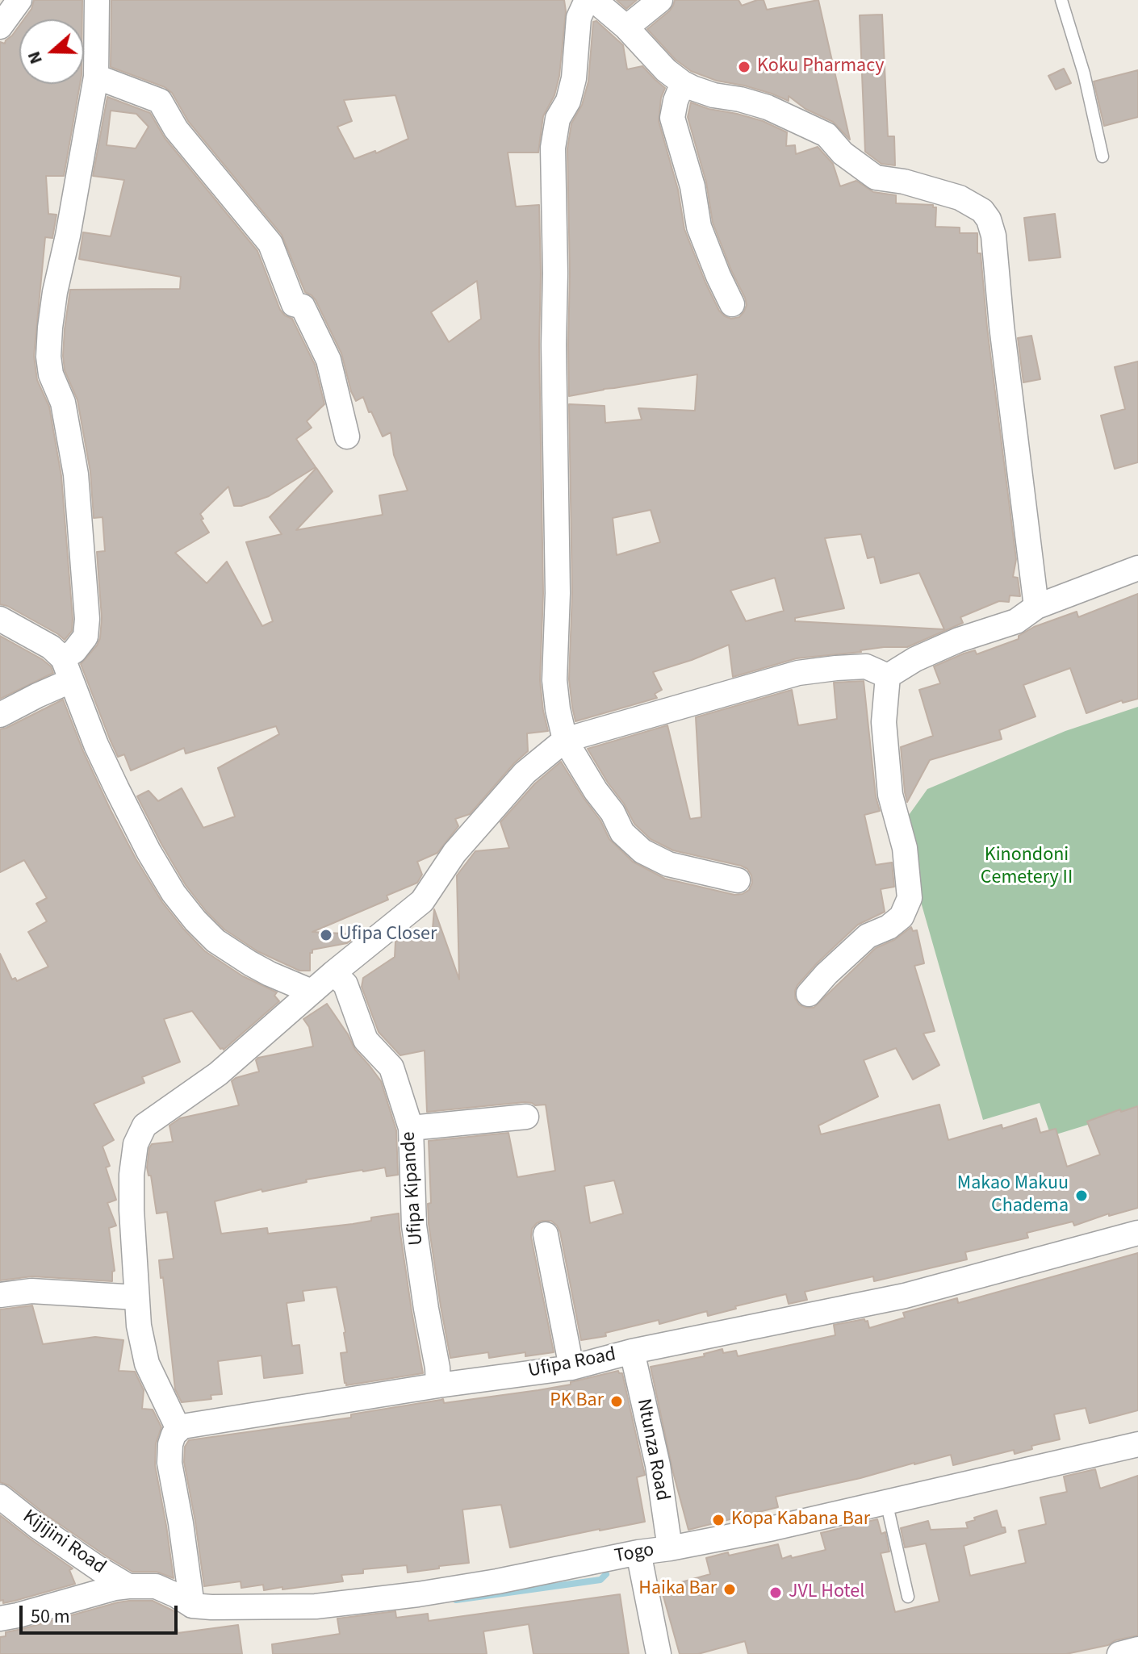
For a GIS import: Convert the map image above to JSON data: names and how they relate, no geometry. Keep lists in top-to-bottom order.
{
  "streets": {
    "street": [
      "Ufipa Kipande",
      "Ufipa Road",
      "Ntunza Road",
      "Kijijini Road",
      "Togo"
    ]
  },
  "crossings": [
    ["Ufipa Kipande", "Ufipa Road"],
    ["Ufipa Road", "Ntunza Road"],
    ["Ntunza Road", "Togo"],
    ["Kijijini Road", "Togo"]
  ],
  "parks": ["Kinondoni Cemetery II"],
  "places": [
    "Koku Pharmacy",
    "Ufipa Closer",
    "Makao Makuu Chadema",
    "PK Bar",
    "Kopa Kabana Bar",
    "Haika Bar",
    "JVL Hotel"
  ],
  "scale_bar": "50 m",
  "north": "left"
}
